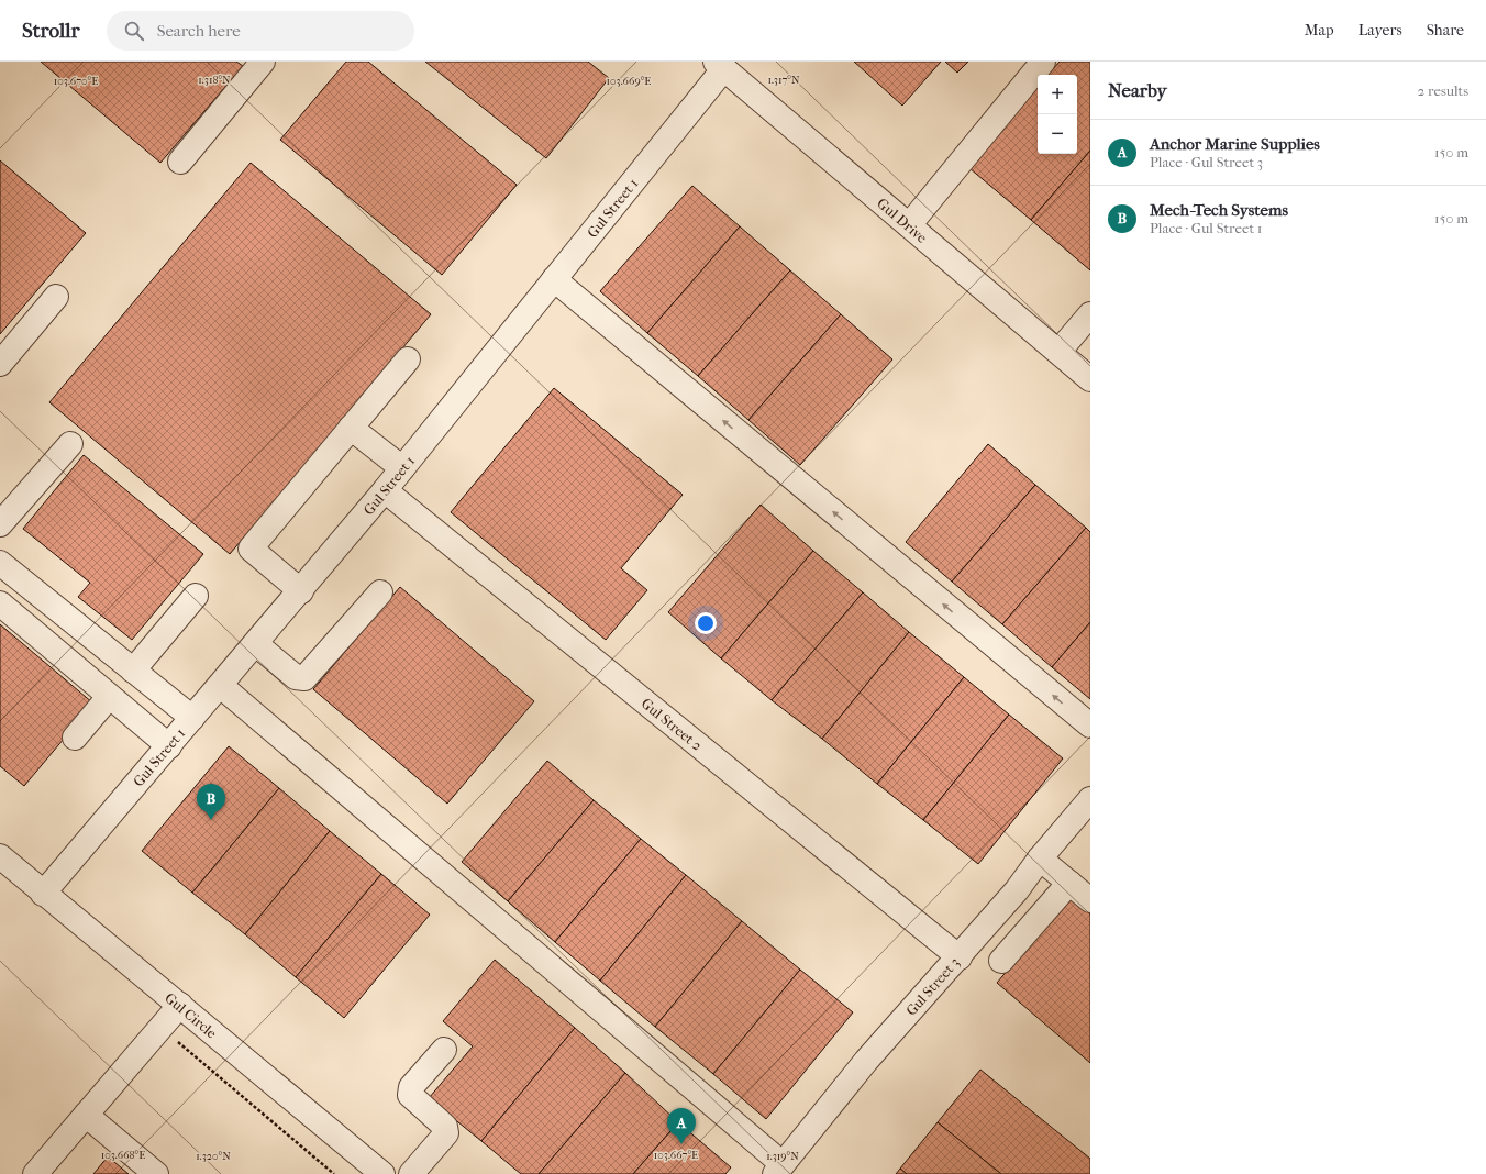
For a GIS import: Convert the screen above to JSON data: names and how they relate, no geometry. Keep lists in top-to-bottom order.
{
  "streets": {
    "street": [
      "Gul Street 1",
      "Gul Drive",
      "Gul Street 2",
      "Gul Street 3",
      "Gul Circle"
    ]
  },
  "crossings": [
    ["Gul Street 1", "Gul Drive"],
    ["Gul Street 1", "Gul Street 2"],
    ["Gul Street 1", "Gul Circle"],
    ["Gul Street 2", "Gul Street 3"]
  ],
  "page": {
    "header": "Strollr",
    "search": "Search here",
    "nav": ["Map", "Layers", "Share"],
    "heading": ["Nearby", "2 results"],
    "map_buttons": ["+", "−"],
    "list": [
      {
        "mark": "A",
        "name": "Anchor Marine Supplies",
        "note": "Place · Gul Street 3",
        "value": "150 m"
      },
      {
        "mark": "B",
        "name": "Mech-Tech Systems",
        "note": "Place · Gul Street 1",
        "value": "150 m"
      }
    ],
    "pins": ["B", "A"]
  },
  "coordinates": [
    "1.318°N",
    "1.317°N",
    "103.670°E",
    "103.669°E",
    "103.668°E",
    "103.667°E",
    "1.320°N",
    "1.319°N"
  ]
}
